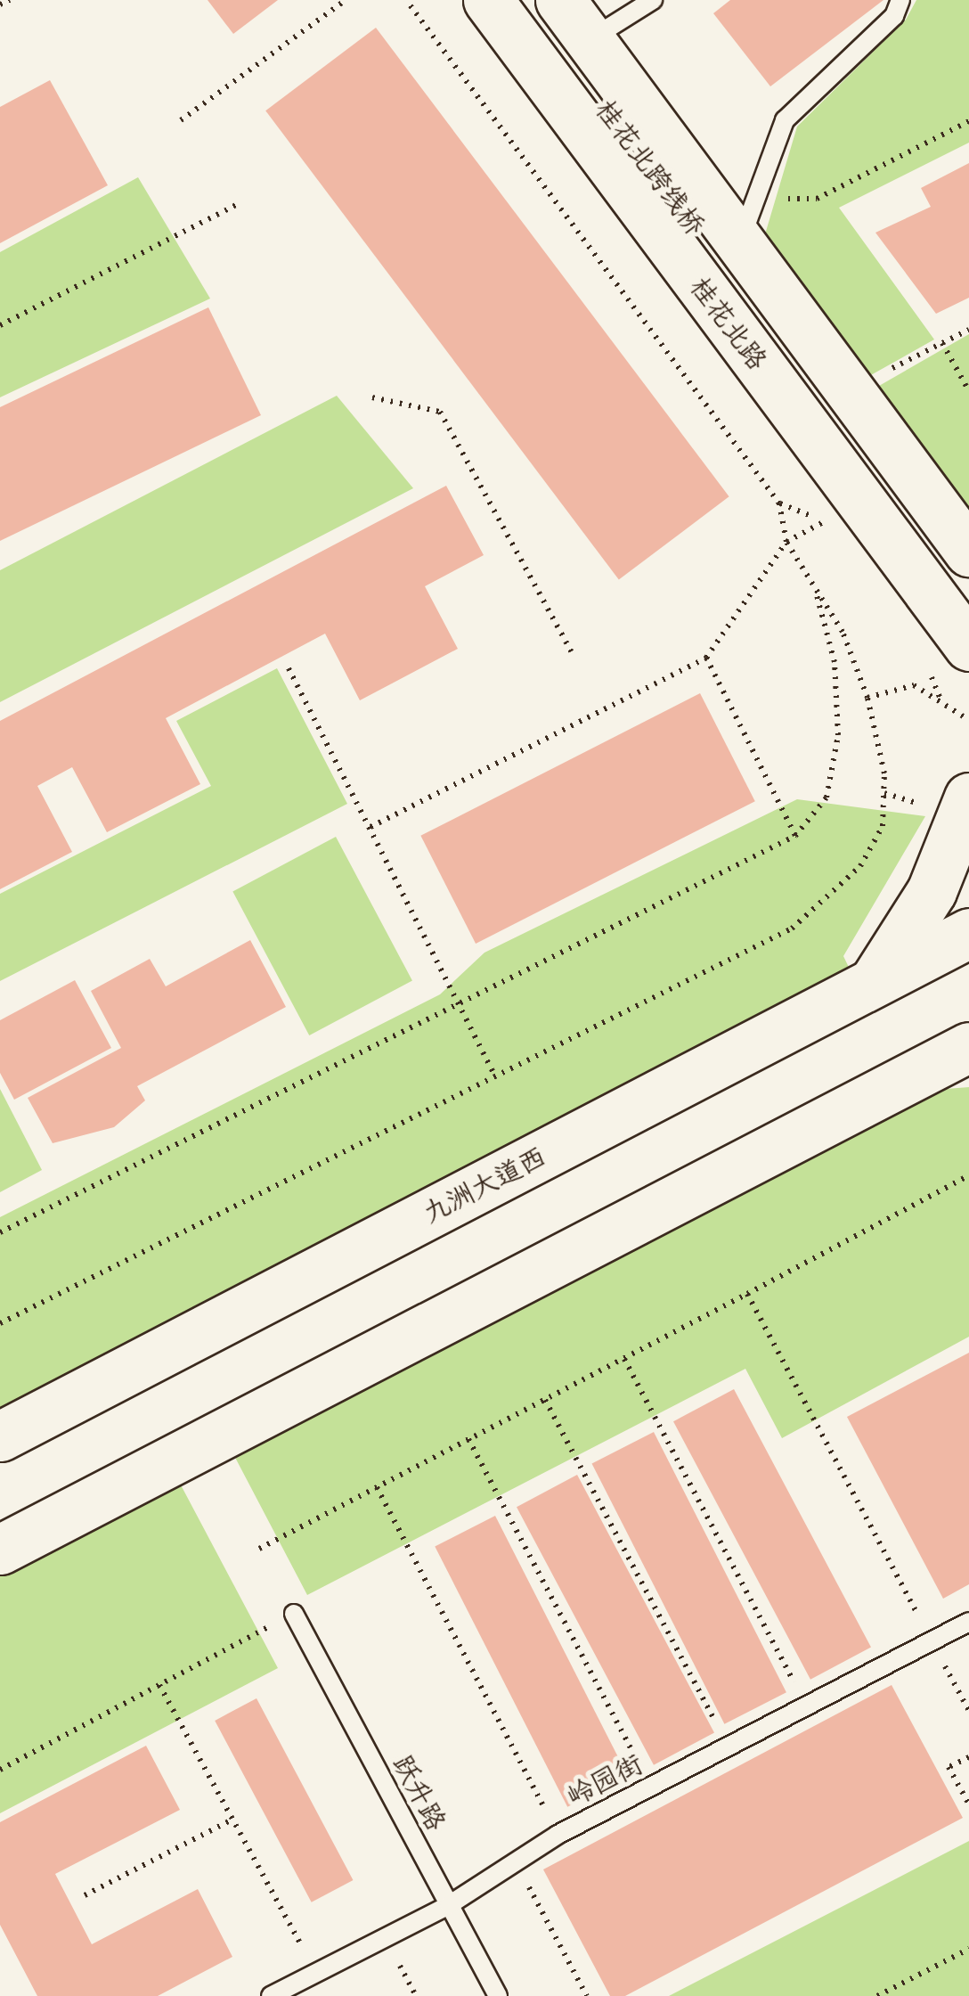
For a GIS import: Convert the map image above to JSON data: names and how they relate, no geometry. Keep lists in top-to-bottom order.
{
  "streets": {
    "main road": ["桂花北跨线桥", "桂花北路", "九洲大道西"],
    "lane": ["岭园街", "跃升路"]
  },
  "crossings": [
    ["岭园街", "跃升路"]
  ]
}
